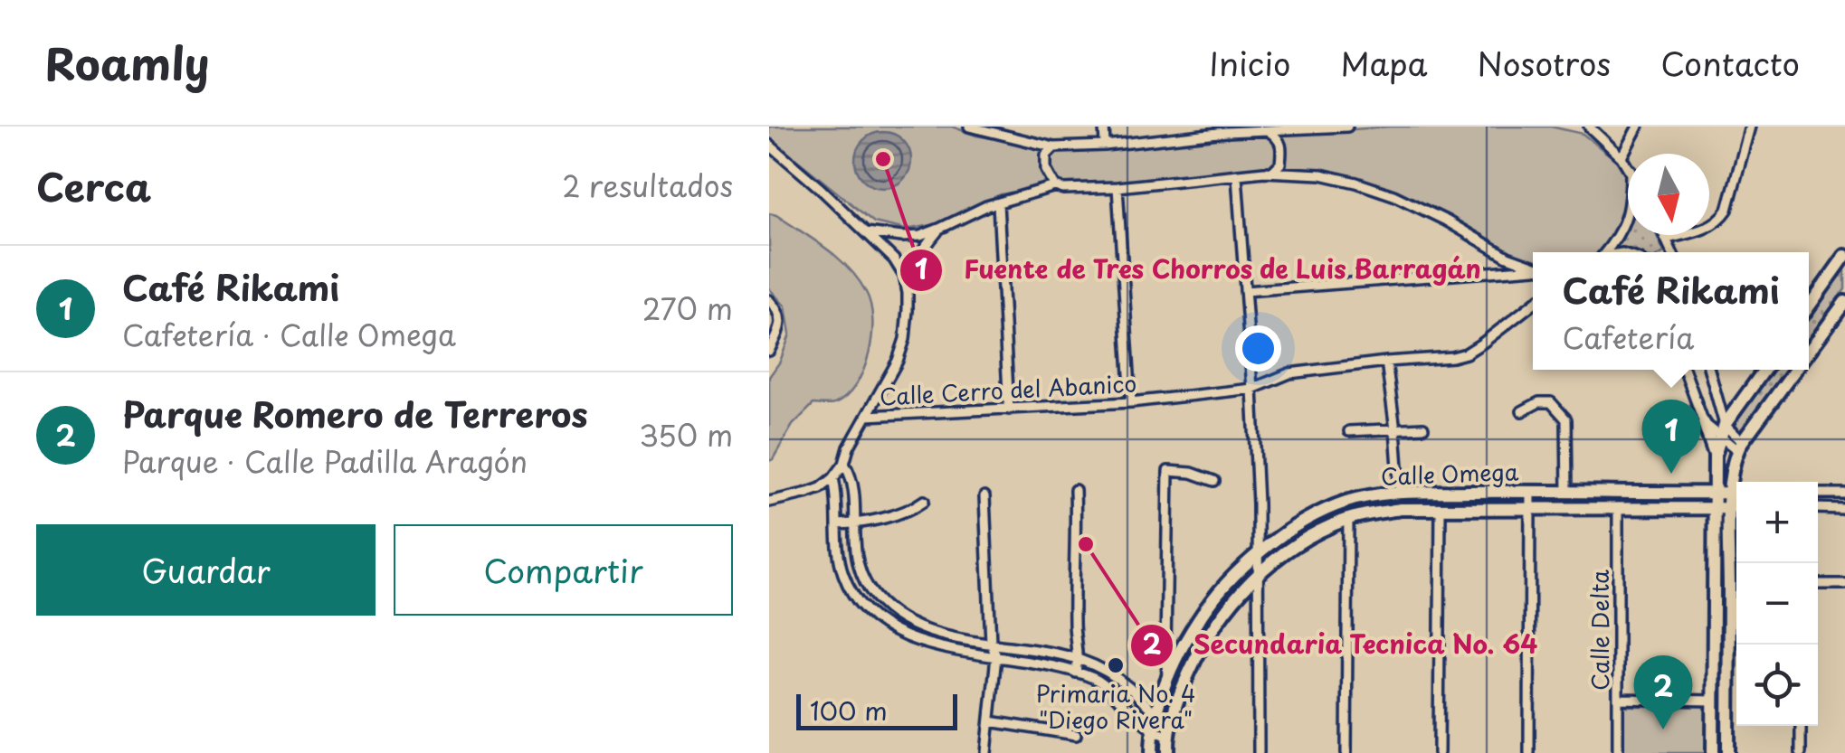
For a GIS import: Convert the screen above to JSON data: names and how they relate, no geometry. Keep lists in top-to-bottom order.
{
  "streets": {
    "street": ["Calle Cerro del Abanico", "Calle Omega", "Calle Delta"]
  },
  "crossings": [
    ["Calle Omega", "Calle Delta"]
  ],
  "places": ["Fuente de Tres Chorros de Luis Barragán", "Secundaria Tecnica No. 64", "Primaria No. 4 \"Diego Rivera\""],
  "scale_bar": "100 m",
  "north": "bottom",
  "page": {
    "header": "Roamly",
    "nav": [
      "Inicio",
      "Mapa",
      "Nosotros",
      "Contacto"
    ],
    "heading": ["Cerca", "2 resultados"],
    "list": [
      {
        "mark": "1",
        "name": "Café Rikami",
        "note": "Cafetería · Calle Omega",
        "value": "270 m"
      },
      {
        "mark": "2",
        "name": "Parque Romero de Terreros",
        "note": "Parque · Calle Padilla Aragón",
        "value": "350 m"
      }
    ],
    "popup": ["Café Rikami", "Cafetería"],
    "pins": ["1", "2"],
    "map_buttons": ["+", "−"],
    "buttons": ["Guardar", "Compartir"],
    "scale": "100 m"
  }
}
